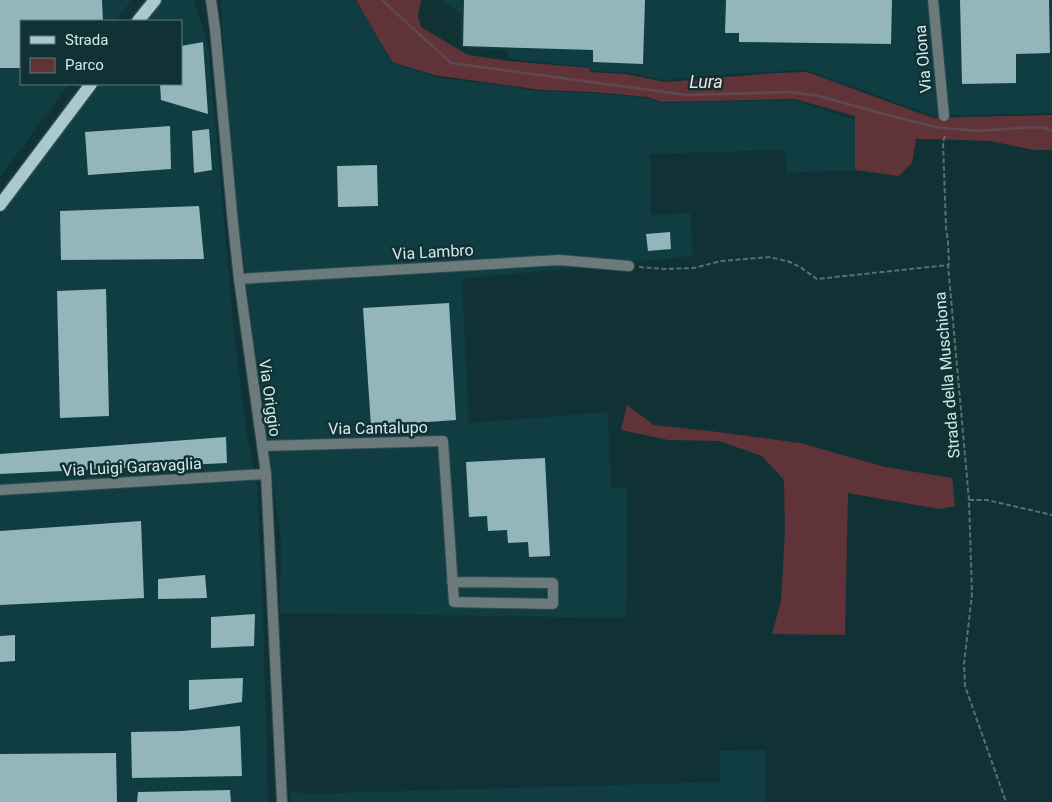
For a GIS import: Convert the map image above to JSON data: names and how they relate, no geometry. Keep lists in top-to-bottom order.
{
  "streets": {
    "street": [
      "Via Olona",
      "Via Lambro",
      "Via Origgio",
      "Via Cantalupo",
      "Via Luigi Garavaglia"
    ],
    "path": ["Strada della Muschiona"]
  },
  "crossings": [
    ["Via Lambro", "Via Origgio"],
    ["Via Origgio", "Via Cantalupo"],
    ["Via Origgio", "Via Luigi Garavaglia"]
  ],
  "water": ["Lura"],
  "legend": ["Strada", "Parco"]
}
